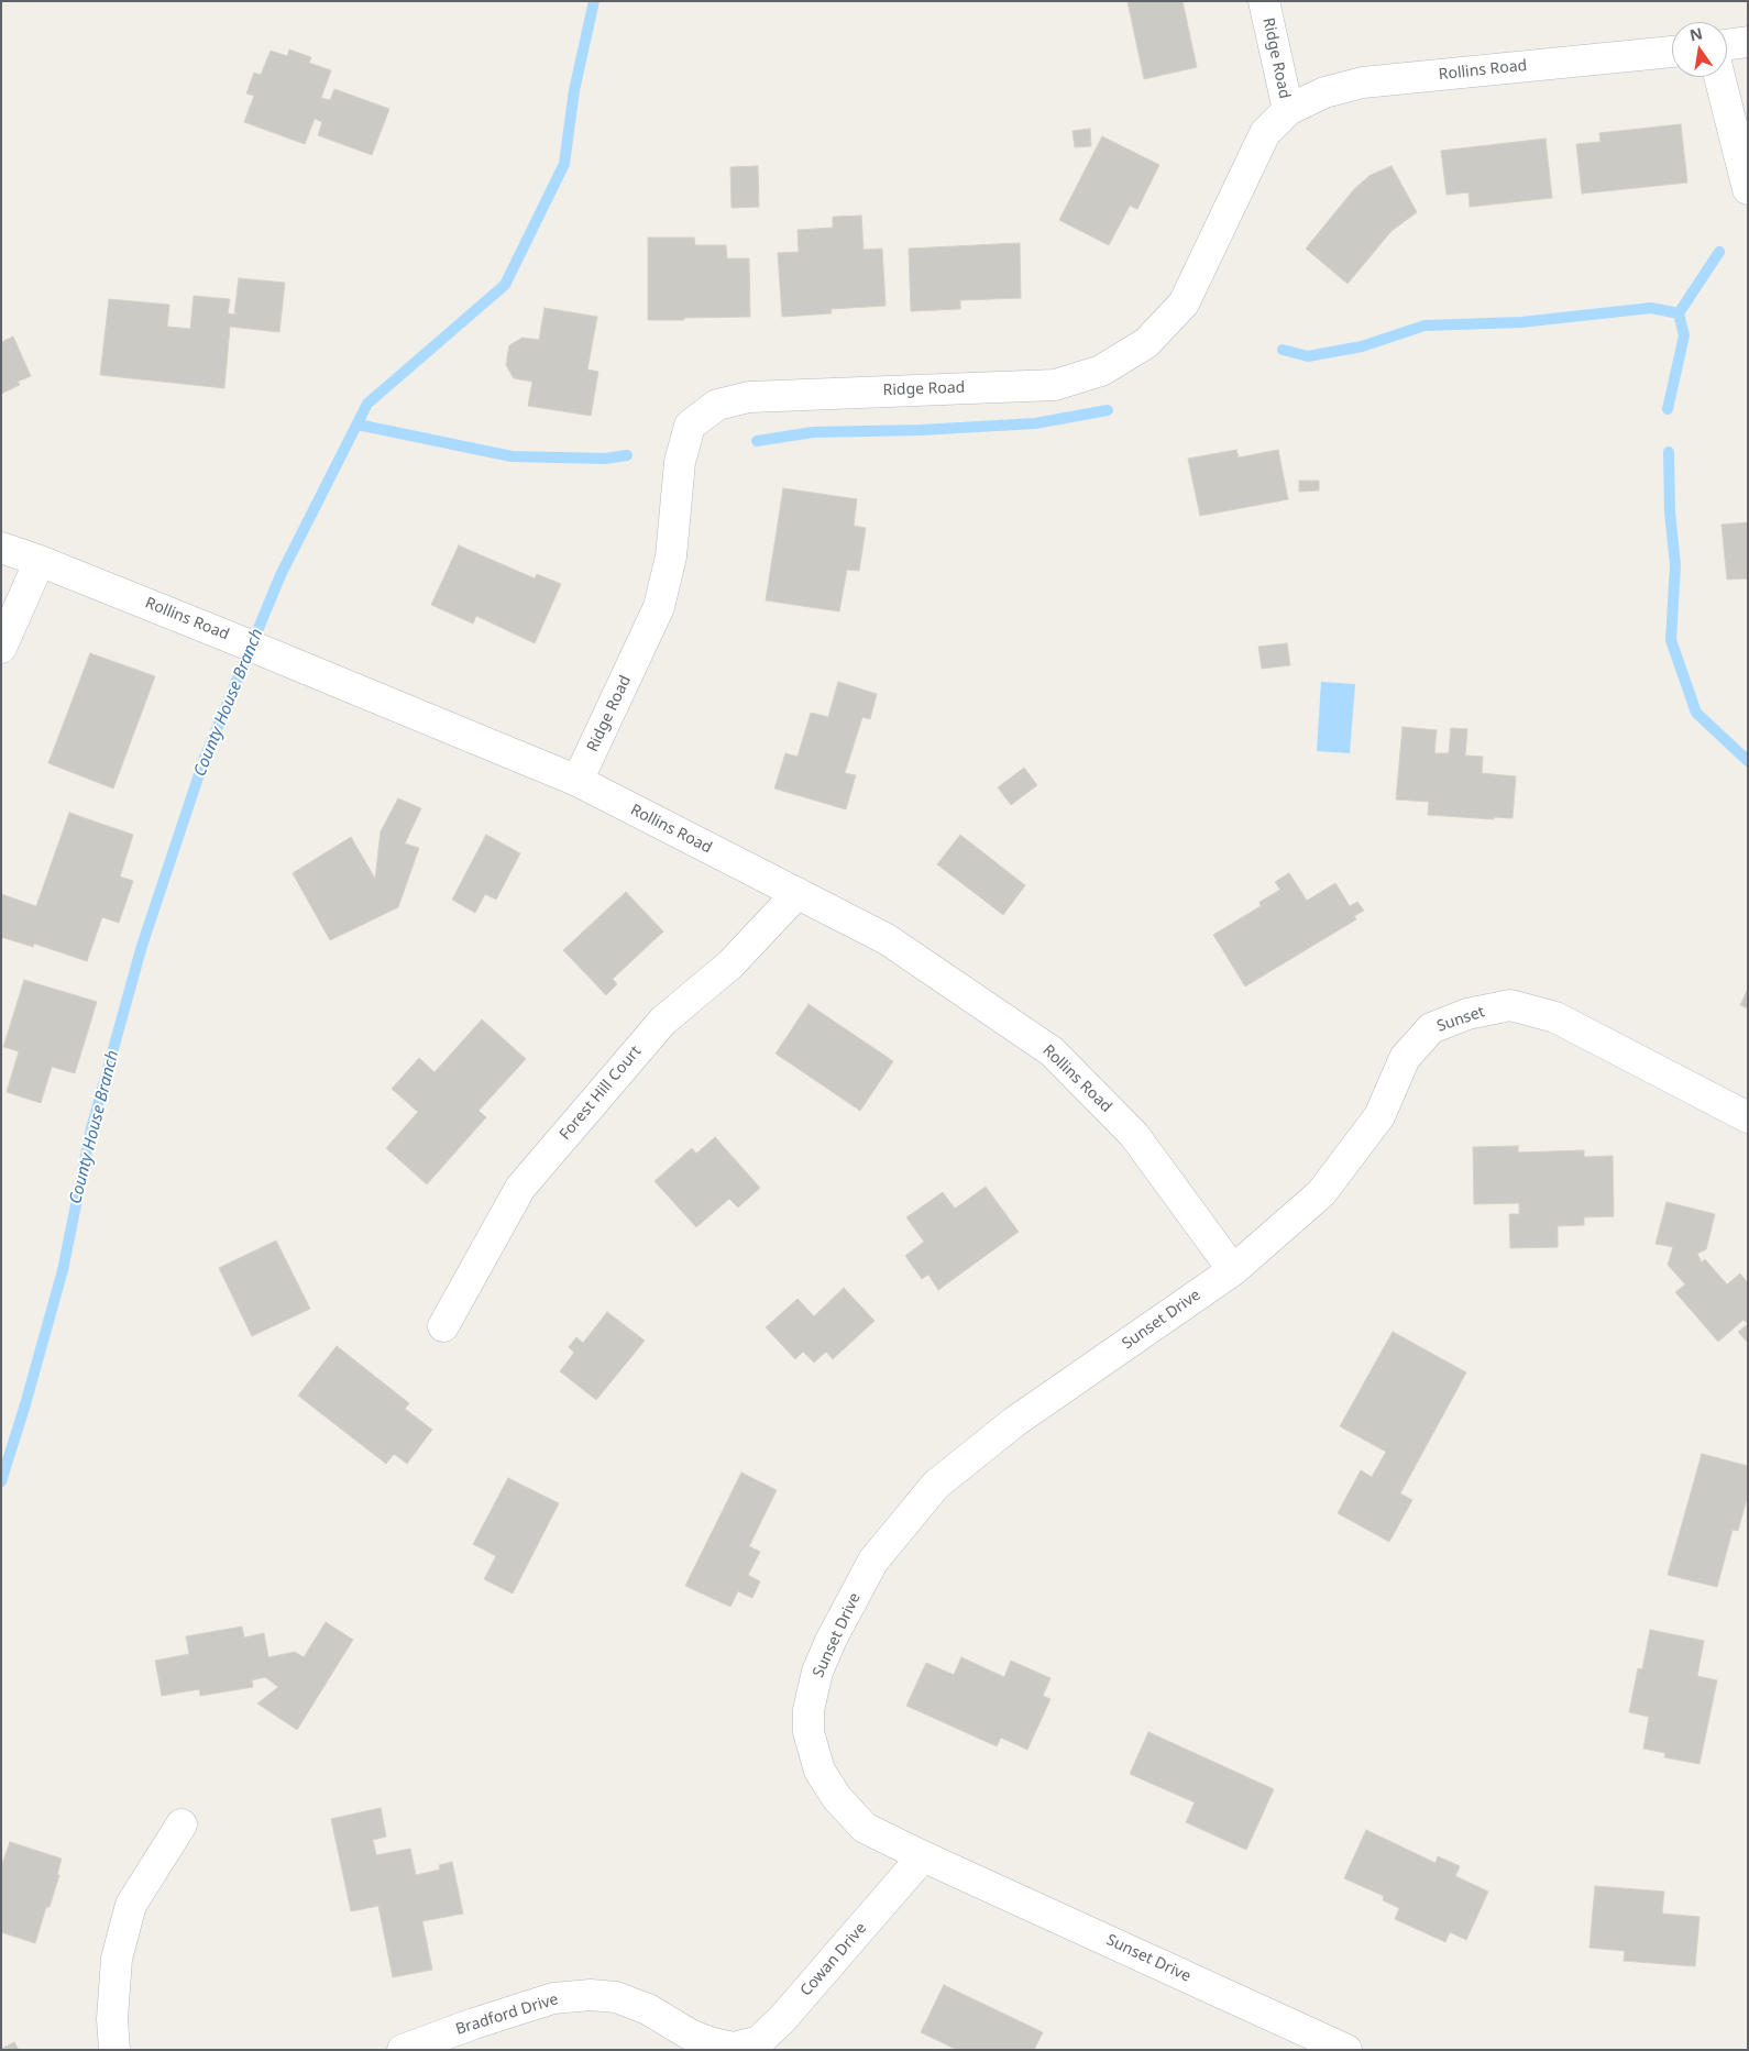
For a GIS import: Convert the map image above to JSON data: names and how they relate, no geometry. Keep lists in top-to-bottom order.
{
  "streets": {
    "street": [
      "Ridge Road",
      "Rollins Road",
      "Sunset",
      "Forest Hill Court",
      "Sunset Drive",
      "Cowan Drive",
      "Bradford Drive"
    ]
  },
  "crossings": [
    ["Ridge Road", "Rollins Road"],
    ["Rollins Road", "Sunset"],
    ["Rollins Road", "Forest Hill Court"],
    ["Rollins Road", "Sunset Drive"],
    ["Sunset", "Sunset Drive"],
    ["Sunset Drive", "Cowan Drive"],
    ["Cowan Drive", "Bradford Drive"]
  ],
  "water": ["County House Branch"],
  "north": "top"
}
